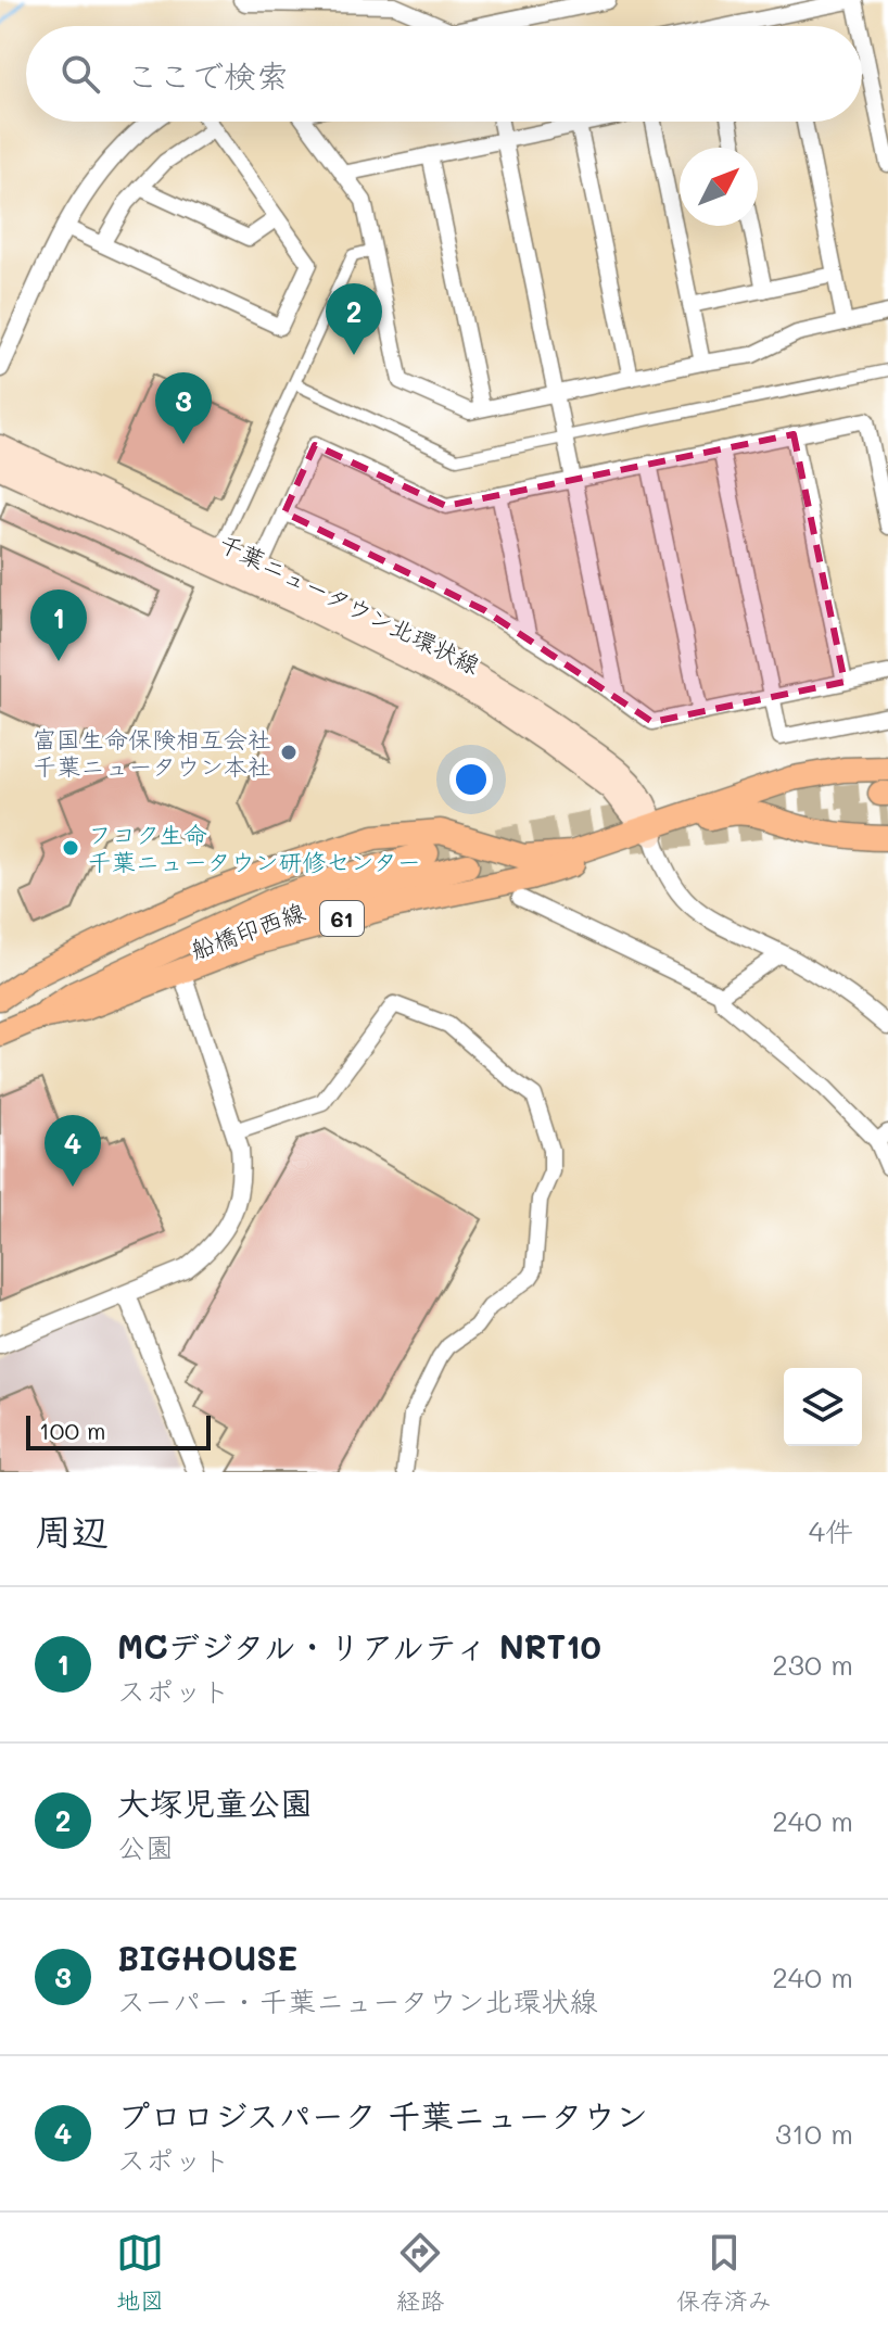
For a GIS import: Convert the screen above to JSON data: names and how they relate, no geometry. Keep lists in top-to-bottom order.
{
  "streets": {
    "main road": ["千葉ニュータウン北環状線", "61", "船橋印西線"]
  },
  "crossings": [
    ["千葉ニュータウン北環状線", "61"],
    ["61", "船橋印西線"]
  ],
  "places": ["富国生命保険相互会社 千葉ニュータウン本社", "フコク生命 千葉ニュータウン研修センター"],
  "scale_bar": "100 m",
  "north": "top right",
  "page": {
    "search": "ここで検索",
    "pins": [
      "2",
      "3",
      "1",
      "4"
    ],
    "scale": "100 m",
    "heading": ["周辺", "4件"],
    "list": [
      {
        "mark": "1",
        "name": "MCデジタル・リアルティ NRT10",
        "note": "スポット",
        "value": "230 m"
      },
      {
        "mark": "2",
        "name": "大塚児童公園",
        "note": "公園",
        "value": "240 m"
      },
      {
        "mark": "3",
        "name": "BIGHOUSE",
        "note": "スーパー · 千葉ニュータウン北環状線",
        "value": "240 m"
      },
      {
        "mark": "4",
        "name": "プロロジスパーク 千葉ニュータウン",
        "note": "スポット",
        "value": "310 m"
      }
    ],
    "nav": ["地図", "経路", "保存済み"]
  }
}
